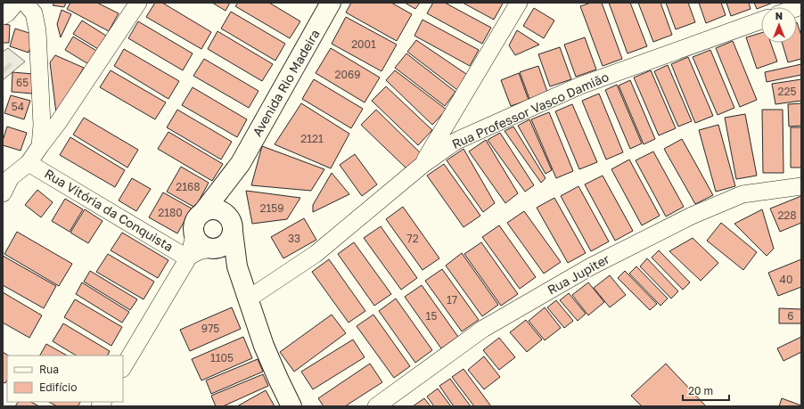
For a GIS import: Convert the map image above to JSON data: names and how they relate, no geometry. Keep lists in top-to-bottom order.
{
  "streets": {
    "main road": ["Avenida Rio Madeira"],
    "street": ["Rua Professor Vasco Damião", "Rua Vitória da Conquista", "Rua Jupiter"]
  },
  "crossings": [
    ["Avenida Rio Madeira", "Rua Professor Vasco Damião"]
  ],
  "house_numbers": [
    "2001",
    "2069",
    "65",
    "225",
    "54",
    "2121",
    "2168",
    "2159",
    "2180",
    "228",
    "33",
    "72",
    "40",
    "17",
    "15",
    "6",
    "975",
    "1105"
  ],
  "legend": ["Rua", "Edifício"],
  "scale_bar": "20 m",
  "north": "top"
}
